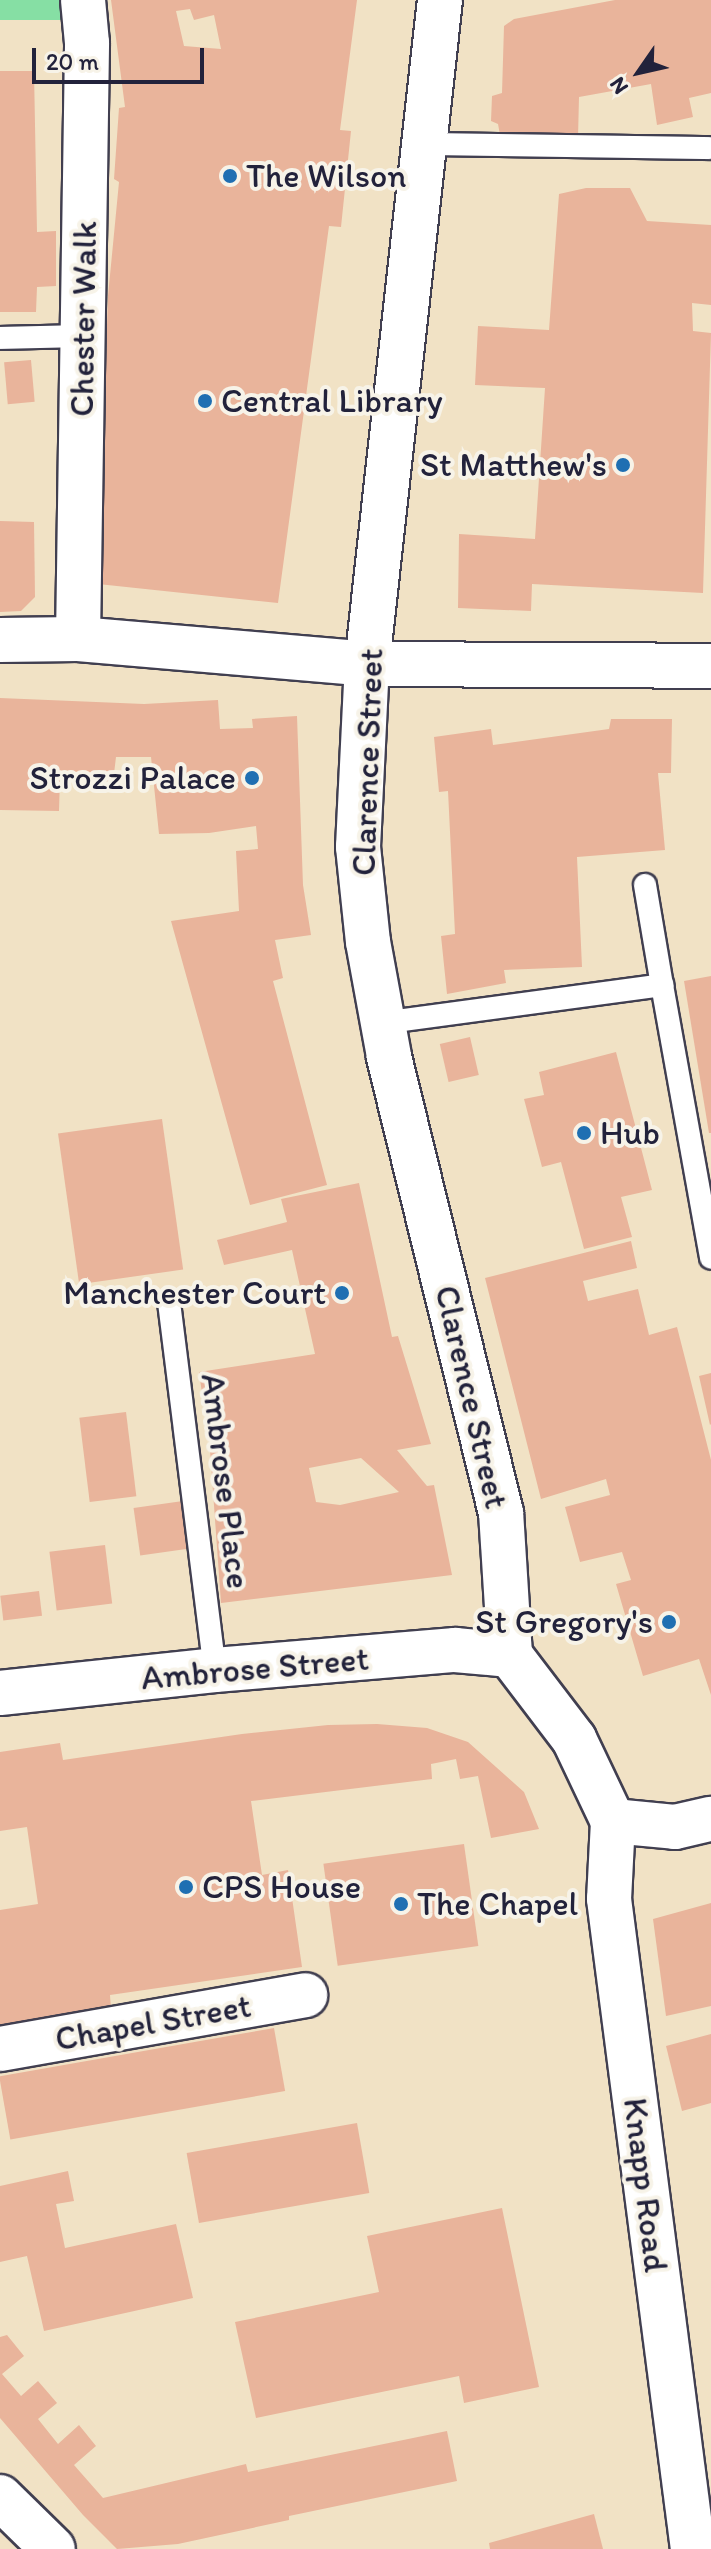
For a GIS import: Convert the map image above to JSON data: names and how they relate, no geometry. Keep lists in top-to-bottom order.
{
  "streets": {
    "street": [
      "Chester Walk",
      "Clarence Street",
      "Ambrose Street",
      "Chapel Street",
      "Knapp Road"
    ],
    "lane": ["Ambrose Place"]
  },
  "crossings": [
    ["Clarence Street", "Ambrose Street"],
    ["Ambrose Place", "Ambrose Street"]
  ],
  "places": [
    "The Wilson",
    "Central Library",
    "St Matthew's",
    "Strozzi Palace",
    "Hub",
    "Manchester Court",
    "St Gregory's",
    "CPS House",
    "The Chapel"
  ],
  "scale_bar": "20 m",
  "north": "bottom left"
}
